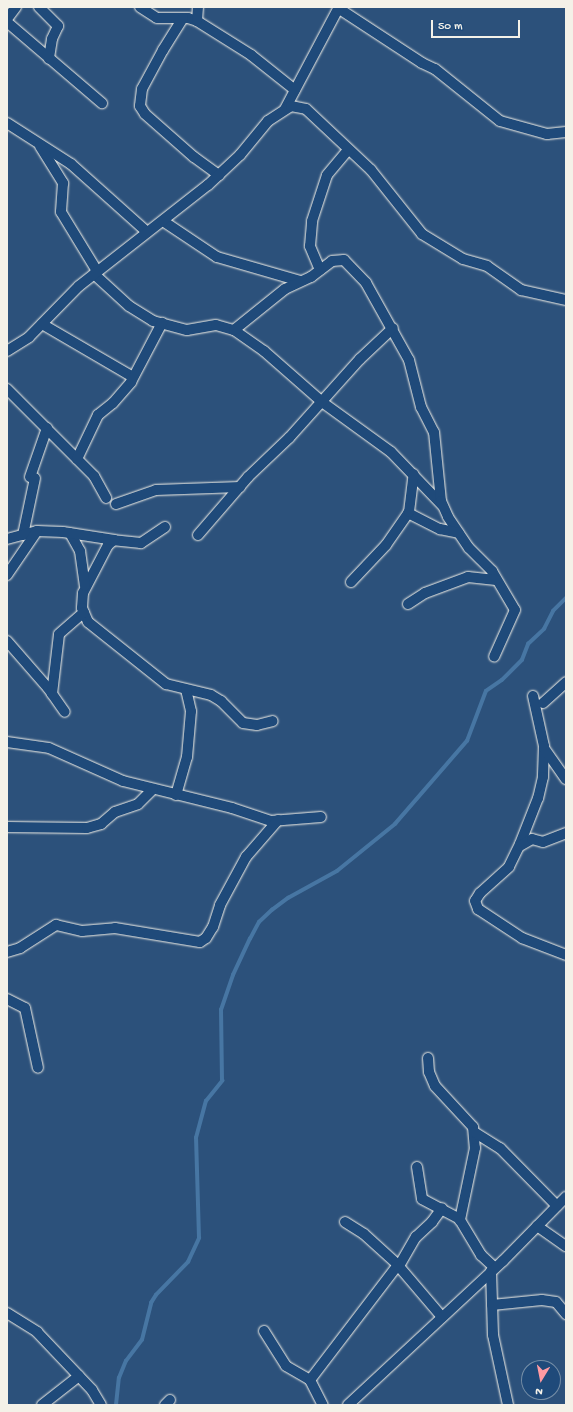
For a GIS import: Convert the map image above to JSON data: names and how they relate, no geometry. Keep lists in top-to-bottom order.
{
  "scale_bar": "50 m",
  "north": "bottom"
}
